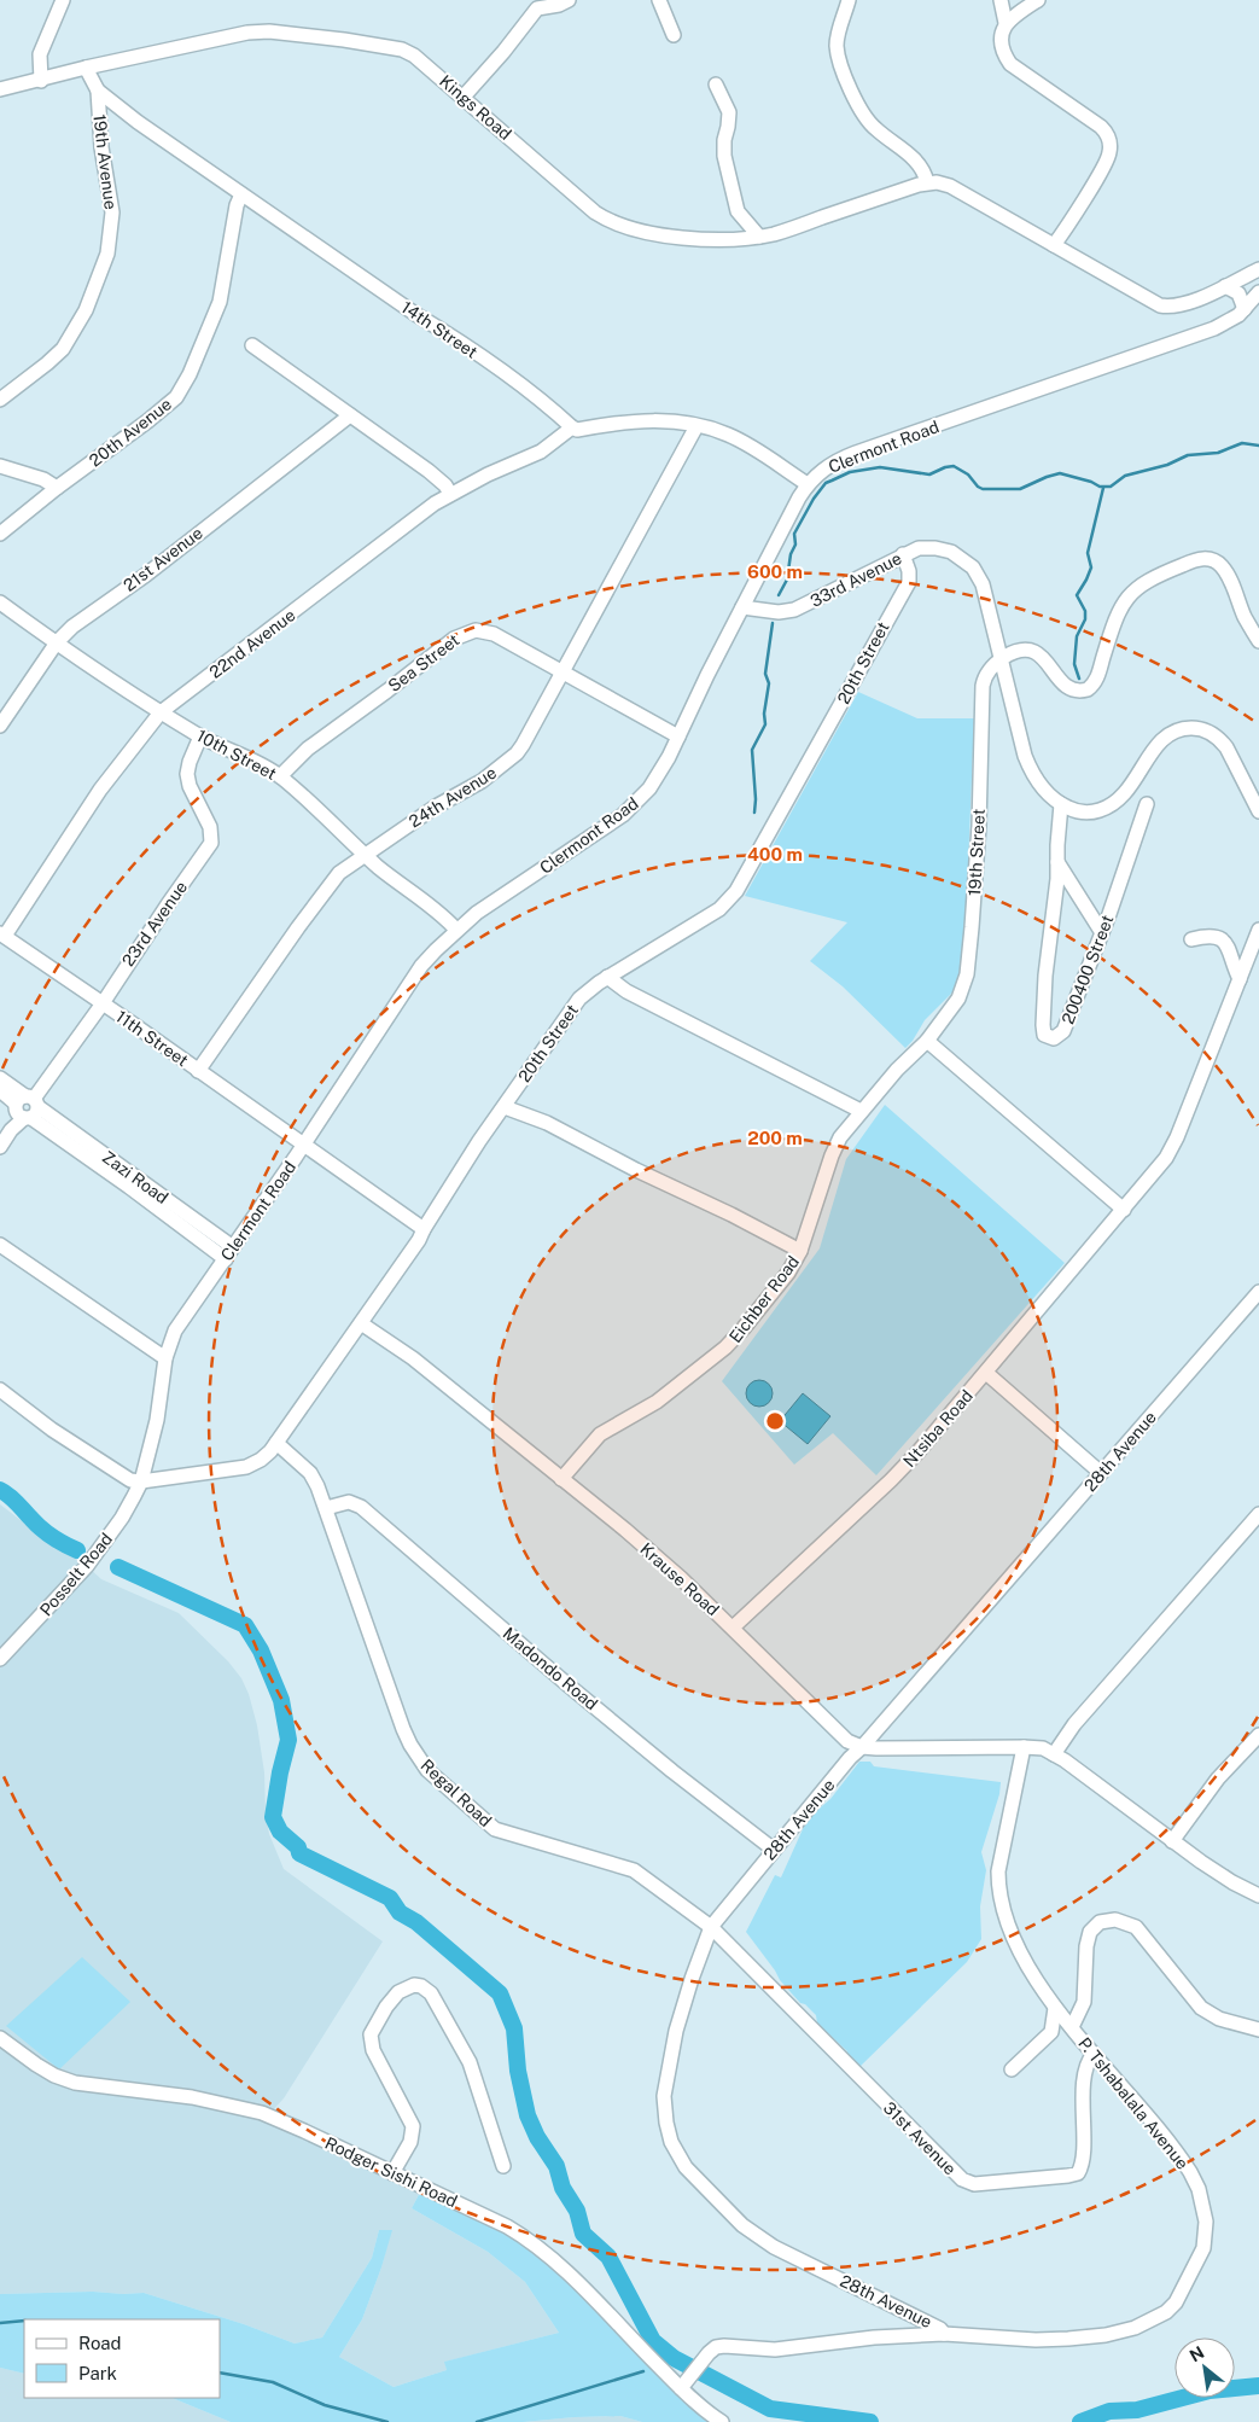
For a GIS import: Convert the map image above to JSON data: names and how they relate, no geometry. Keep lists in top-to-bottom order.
{
  "streets": {
    "street": [
      "Kings Road",
      "19th Avenue",
      "14th Street",
      "20th Avenue",
      "Clermont Road",
      "21st Avenue",
      "33rd Avenue",
      "22nd Avenue",
      "Sea Street",
      "20th Street",
      "10th Street",
      "24th Avenue",
      "19th Street",
      "23rd Avenue",
      "200400 Street",
      "11th Street",
      "Zazi Road",
      "Eichber Road",
      "Ntsiba Road",
      "28th Avenue",
      "Posselt Road",
      "Krause Road",
      "Madondo Road",
      "Regal Road",
      "P. Tshabalala Avenue",
      "31st Avenue",
      "Rodger Sishi Road"
    ]
  },
  "crossings": [
    ["Kings Road", "19th Avenue"],
    ["19th Avenue", "14th Street"],
    ["14th Street", "20th Avenue"],
    ["14th Street", "22nd Avenue"],
    ["Clermont Road", "33rd Avenue"],
    ["Clermont Road", "Sea Street"],
    ["Clermont Road", "20th Street"],
    ["Clermont Road", "10th Street"],
    ["Clermont Road", "11th Street"],
    ["Clermont Road", "Zazi Road"],
    ["Clermont Road", "Posselt Road"],
    ["21st Avenue", "10th Street"],
    ["33rd Avenue", "20th Street"],
    ["33rd Avenue", "19th Street"],
    ["22nd Avenue", "10th Street"],
    ["22nd Avenue", "11th Street"],
    ["Sea Street", "10th Street"],
    ["Sea Street", "24th Avenue"],
    ["20th Street", "11th Street"],
    ["20th Street", "Posselt Road"],
    ["20th Street", "Krause Road"],
    ["20th Street", "Regal Road"],
    ["10th Street", "24th Avenue"],
    ["10th Street", "23rd Avenue"],
    ["24th Avenue", "11th Street"],
    ["19th Street", "Eichber Road"],
    ["23rd Avenue", "11th Street"],
    ["23rd Avenue", "Zazi Road"],
    ["Eichber Road", "Krause Road"],
    ["Ntsiba Road", "Krause Road"],
    ["28th Avenue", "Krause Road"],
    ["28th Avenue", "Madondo Road"],
    ["28th Avenue", "Regal Road"],
    ["28th Avenue", "P. Tshabalala Avenue"],
    ["28th Avenue", "31st Avenue"],
    ["Madondo Road", "Regal Road"],
    ["Regal Road", "31st Avenue"],
    ["P. Tshabalala Avenue", "31st Avenue"],
    ["P. Tshabalala Avenue", "Rodger Sishi Road"]
  ],
  "legend": ["Road", "Park"],
  "north": "top left",
  "rings": ["600 m", "400 m", "200 m"]
}
